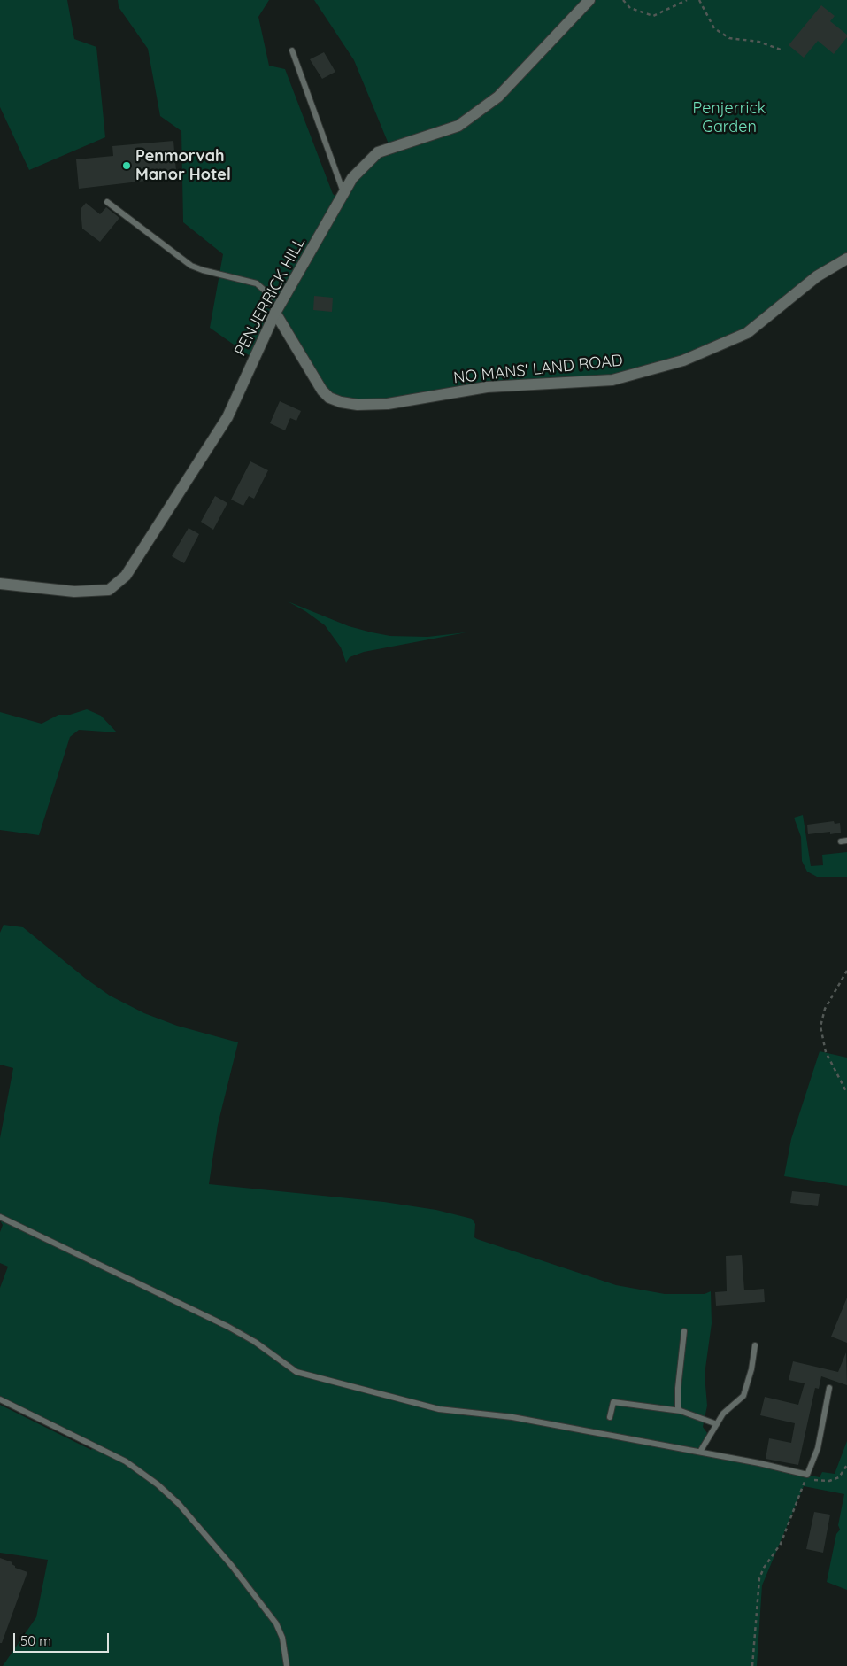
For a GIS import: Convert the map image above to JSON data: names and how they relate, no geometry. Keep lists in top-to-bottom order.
{
  "streets": {
    "street": ["PENJERRICK HILL", "NO MANS' LAND ROAD"]
  },
  "crossings": [
    ["PENJERRICK HILL", "NO MANS' LAND ROAD"]
  ],
  "parks": ["Penjerrick Garden"],
  "places": ["Penmorvah Manor Hotel"],
  "scale_bar": "50 m"
}
